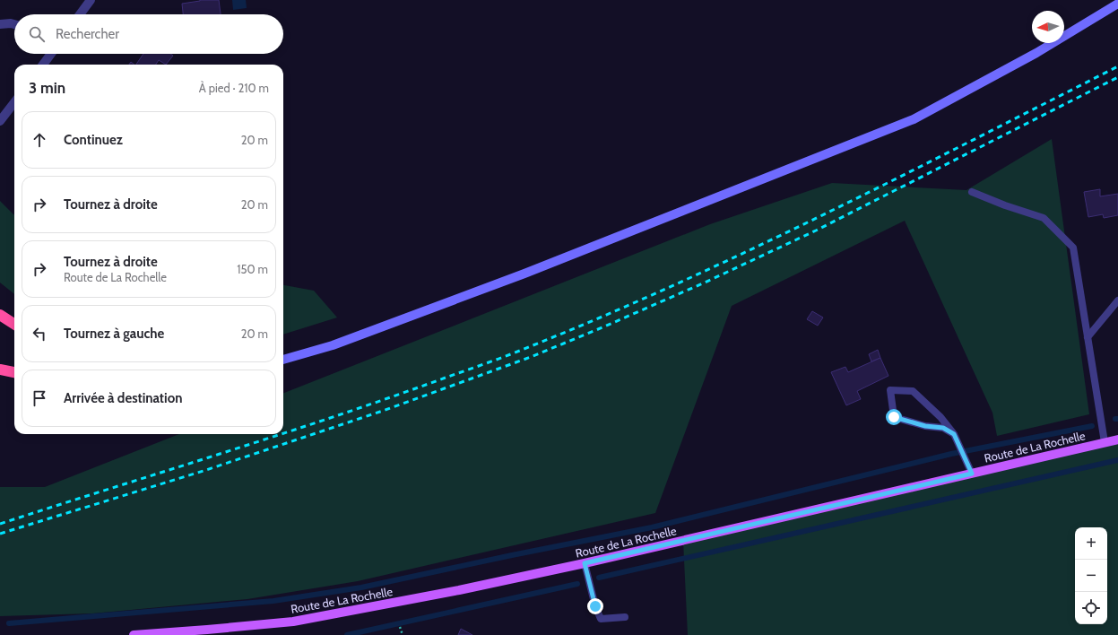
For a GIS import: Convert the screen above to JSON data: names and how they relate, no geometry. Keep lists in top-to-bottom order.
{
  "streets": {
    "main road": ["Route de La Rochelle"]
  },
  "north": "left",
  "page": {
    "search": "Rechercher",
    "heading": ["3 min", "À pied · 210 m"],
    "list": [
      ["Continuez", "20 m"],
      ["Tournez à droite", "20 m"],
      ["Tournez à droite", "Route de La Rochelle", "150 m"],
      ["Tournez à gauche", "20 m"],
      "Arrivée à destination"
    ],
    "map_buttons": ["+", "−"]
  }
}
